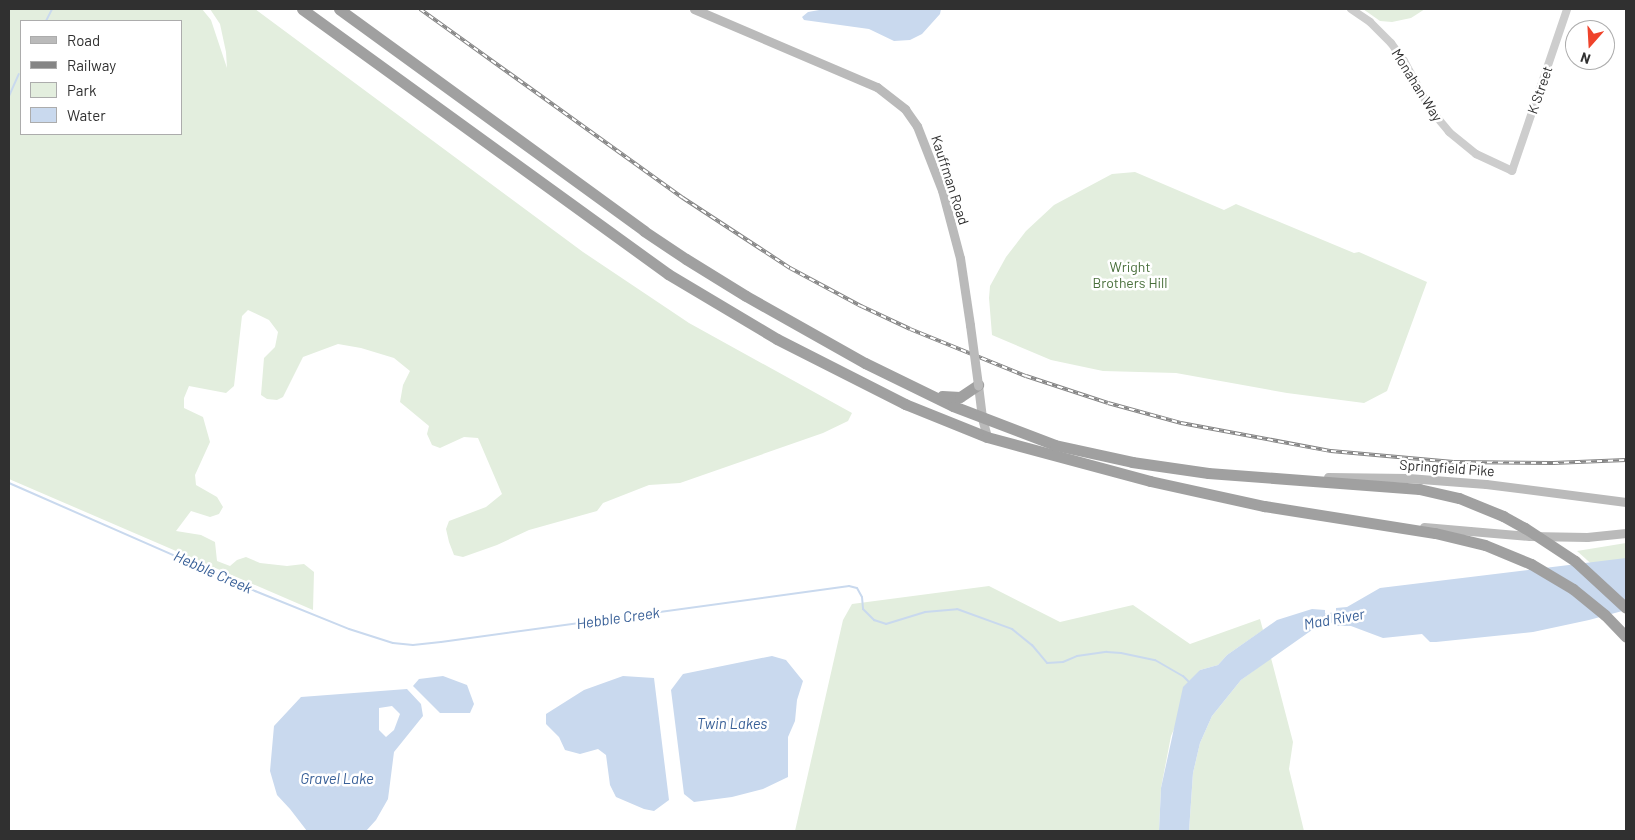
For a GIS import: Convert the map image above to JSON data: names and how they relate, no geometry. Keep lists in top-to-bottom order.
{
  "streets": {
    "main road": ["Kauffman Road", "Springfield Pike"],
    "street": ["Monahan Way", "K Street"]
  },
  "crossings": [
    ["Monahan Way", "K Street"]
  ],
  "water": [
    "Hebble Creek",
    "Mad River",
    "Twin Lakes",
    "Gravel Lake"
  ],
  "parks": ["Wright Brothers Hill"],
  "legend": [
    "Road",
    "Railway",
    "Park",
    "Water"
  ],
  "north": "bottom"
}
